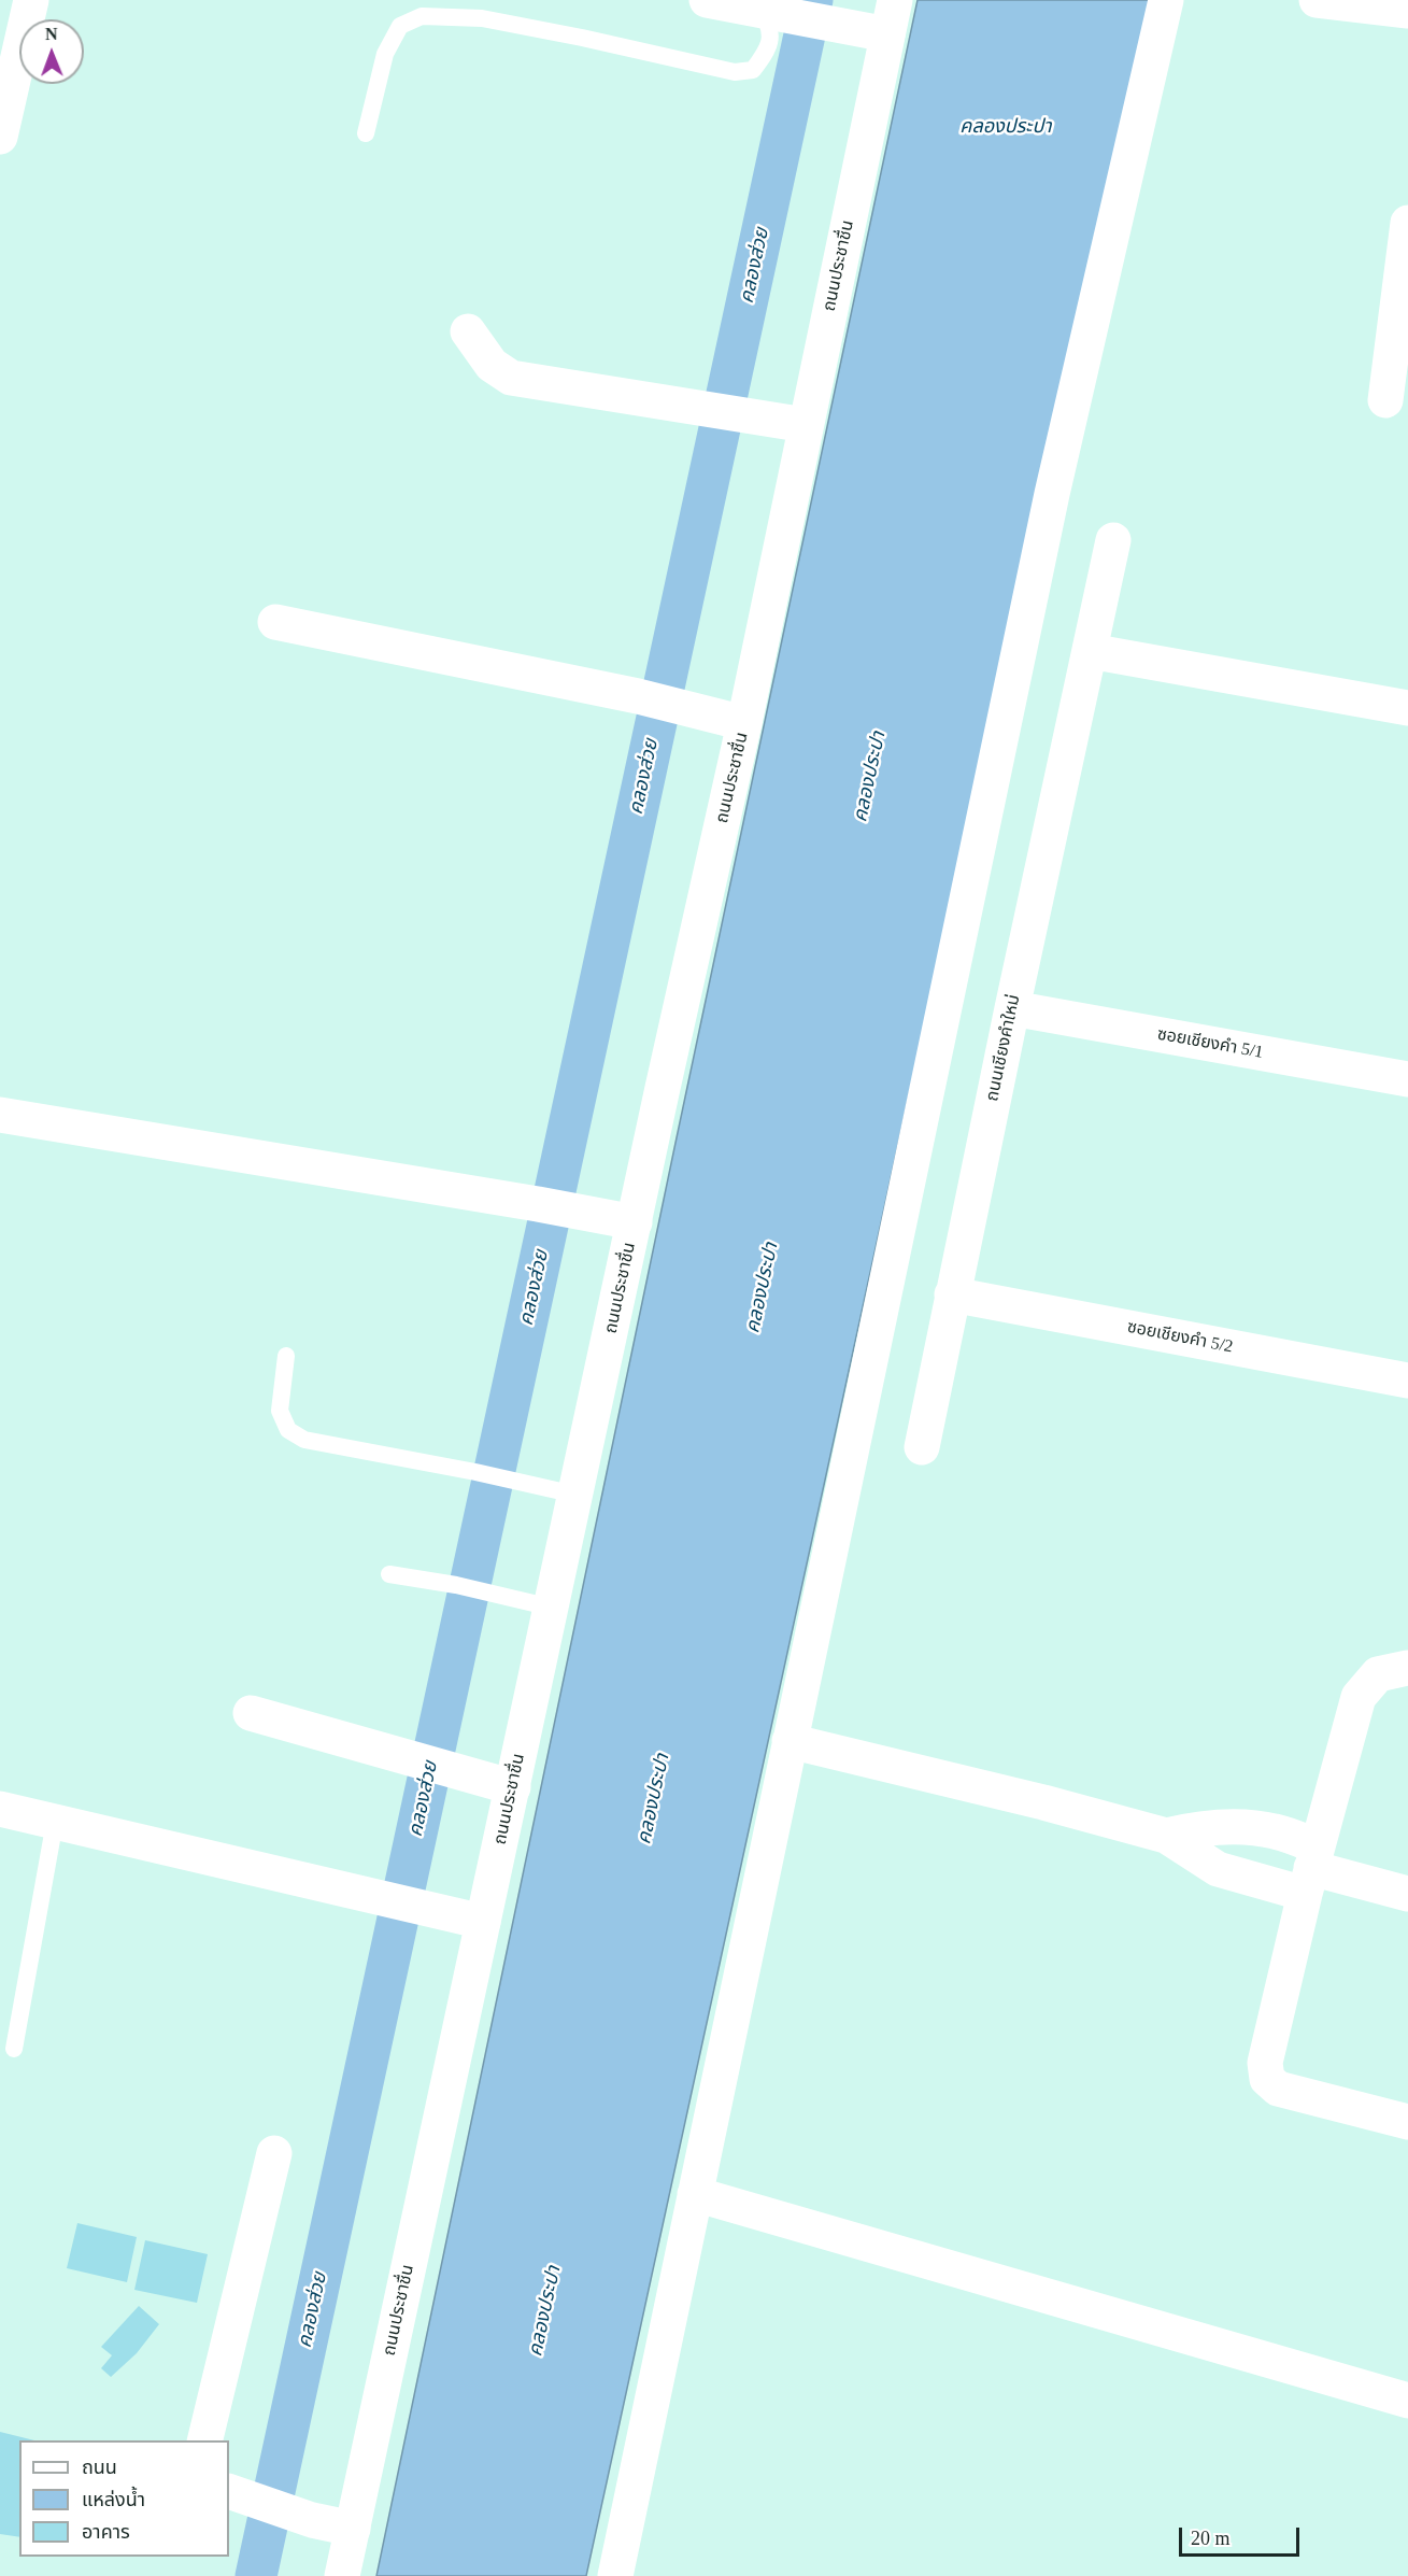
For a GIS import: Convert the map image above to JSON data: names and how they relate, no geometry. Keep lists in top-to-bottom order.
{
  "streets": {
    "street": [
      "ถนนประชาชื่น",
      "ซอยเชียงคำ 5/1",
      "ถนนเชียงคำใหม่",
      "ซอยเชียงคำ 5/2"
    ]
  },
  "crossings": [
    ["ซอยเชียงคำ 5/1", "ถนนเชียงคำใหม่"],
    ["ถนนเชียงคำใหม่", "ซอยเชียงคำ 5/2"]
  ],
  "water": ["คลองประปา", "คลองส่วย"],
  "legend": ["ถนน", "แหล่งน้ำ", "อาคาร"],
  "scale_bar": "20 m",
  "north": "top"
}
